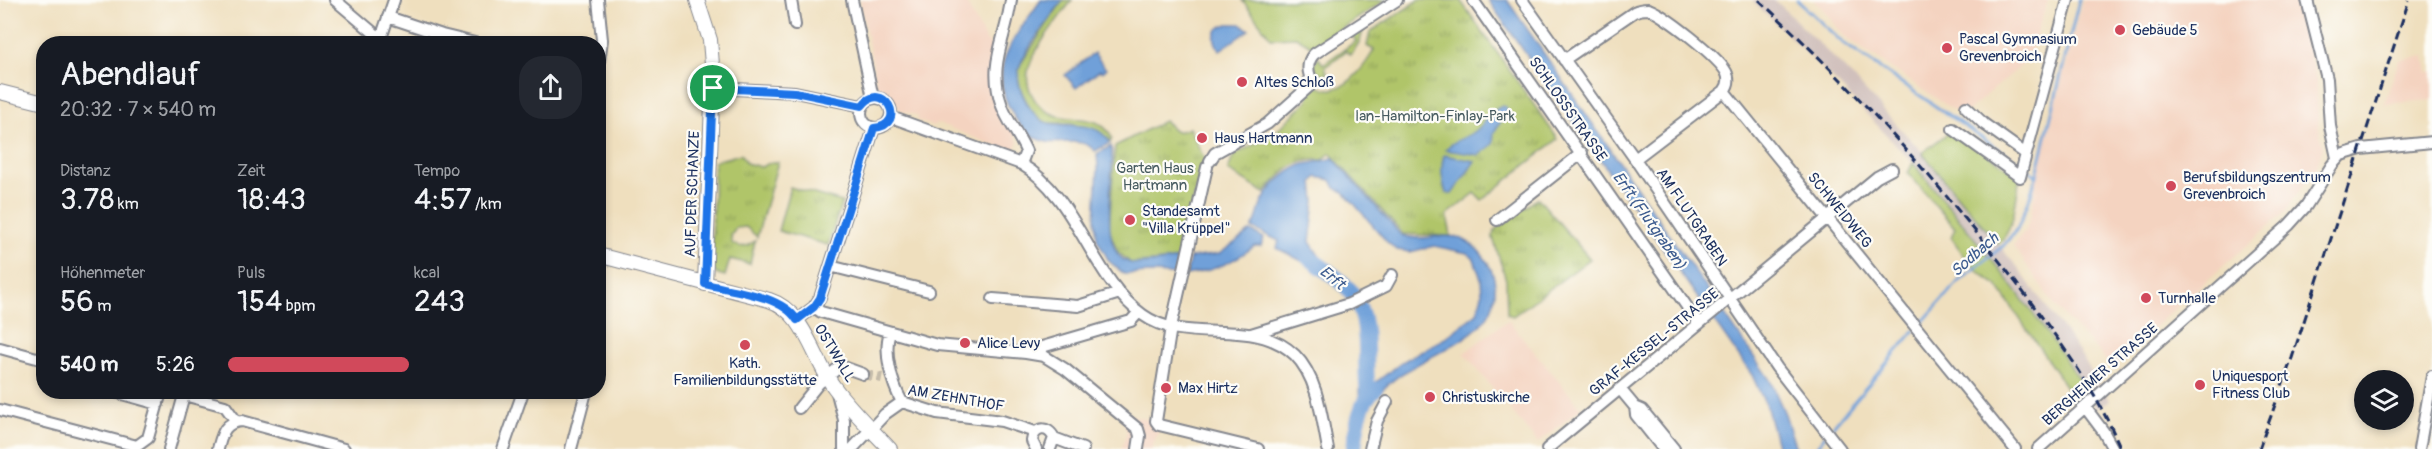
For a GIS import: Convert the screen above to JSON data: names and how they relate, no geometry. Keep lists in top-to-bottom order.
{
  "streets": {
    "main road": ["AUF DER SCHANZE", "OSTWALL"],
    "street": [
      "SCHLOSSSTRASSE",
      "SCHWEIDWEG",
      "AM FLUTGRABEN",
      "GRAF-KESSEL-STRASSE",
      "BERGHEIMER STRASSE",
      "AM ZEHNTHOF"
    ]
  },
  "crossings": [
    ["SCHLOSSSTRASSE", "GRAF-KESSEL-STRASSE"],
    ["AUF DER SCHANZE", "OSTWALL"],
    ["SCHWEIDWEG", "GRAF-KESSEL-STRASSE"],
    ["AM FLUTGRABEN", "GRAF-KESSEL-STRASSE"],
    ["OSTWALL", "AM ZEHNTHOF"]
  ],
  "water": ["Erft (Flutgraben)", "Sodbach", "Erft"],
  "parks": ["Ian-Hamilton-Finlay-Park", "Garten Haus Hartmann"],
  "places": [
    "Gebäude 5",
    "Pascal Gymnasium Grevenbroich",
    "Altes Schloß",
    "Haus Hartmann",
    "Berufsbildungszentrum Grevenbroich",
    "Standesamt \"Villa Krüppel\"",
    "Turnhalle",
    "Alice Levy",
    "Kath. Familienbildungsstätte",
    "Uniquesport Fitness Club",
    "Max Hirtz",
    "Christuskirche"
  ],
  "page": {
    "heading": ["Abendlauf", "20:32 · 7 × 540 m"],
    "stats": [
      ["Distanz", "3.78 km"],
      ["Zeit", "18:43"],
      ["Tempo", "4:57 /km"],
      ["Höhenmeter", "56 m"],
      ["Puls", "154 bpm"],
      ["kcal", "243"]
    ],
    "list": [
      {
        "name": "540 m",
        "note": "5:26"
      }
    ]
  }
}
